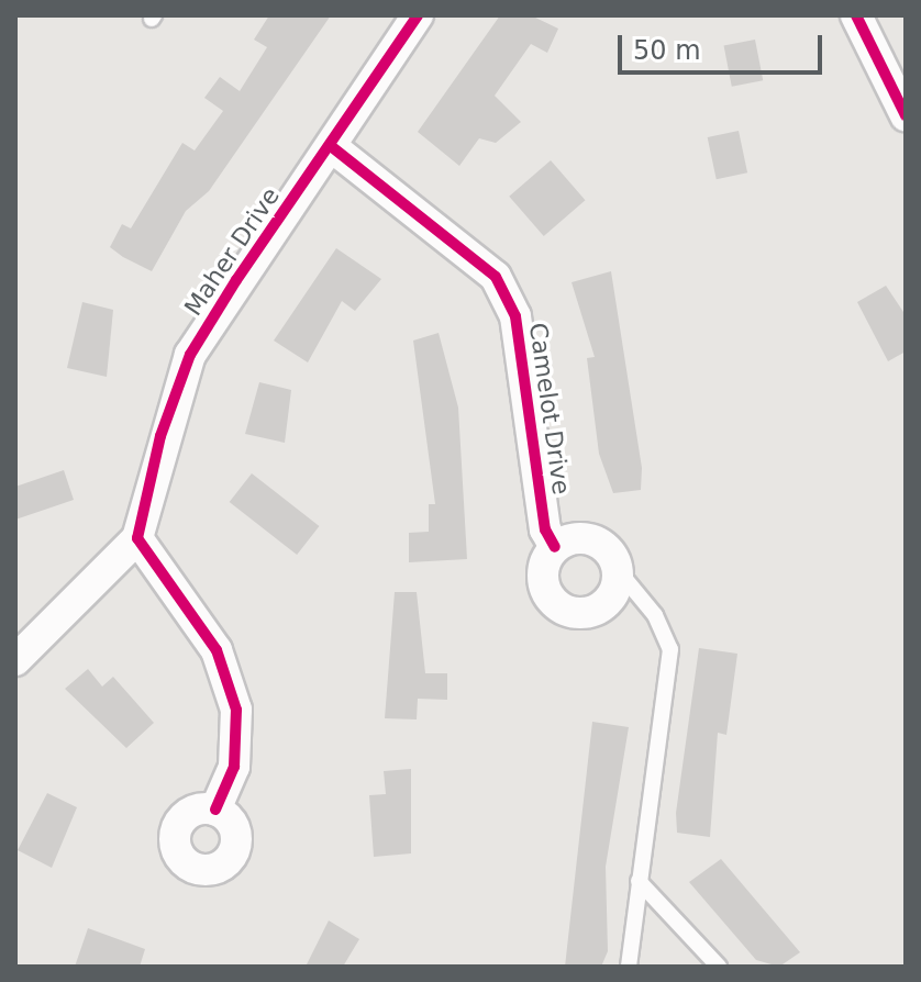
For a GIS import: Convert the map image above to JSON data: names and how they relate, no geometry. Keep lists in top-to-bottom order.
{
  "streets": {
    "street": ["Maher Drive", "Camelot Drive"]
  },
  "crossings": [
    ["Maher Drive", "Camelot Drive"]
  ],
  "scale_bar": "50 m"
}
